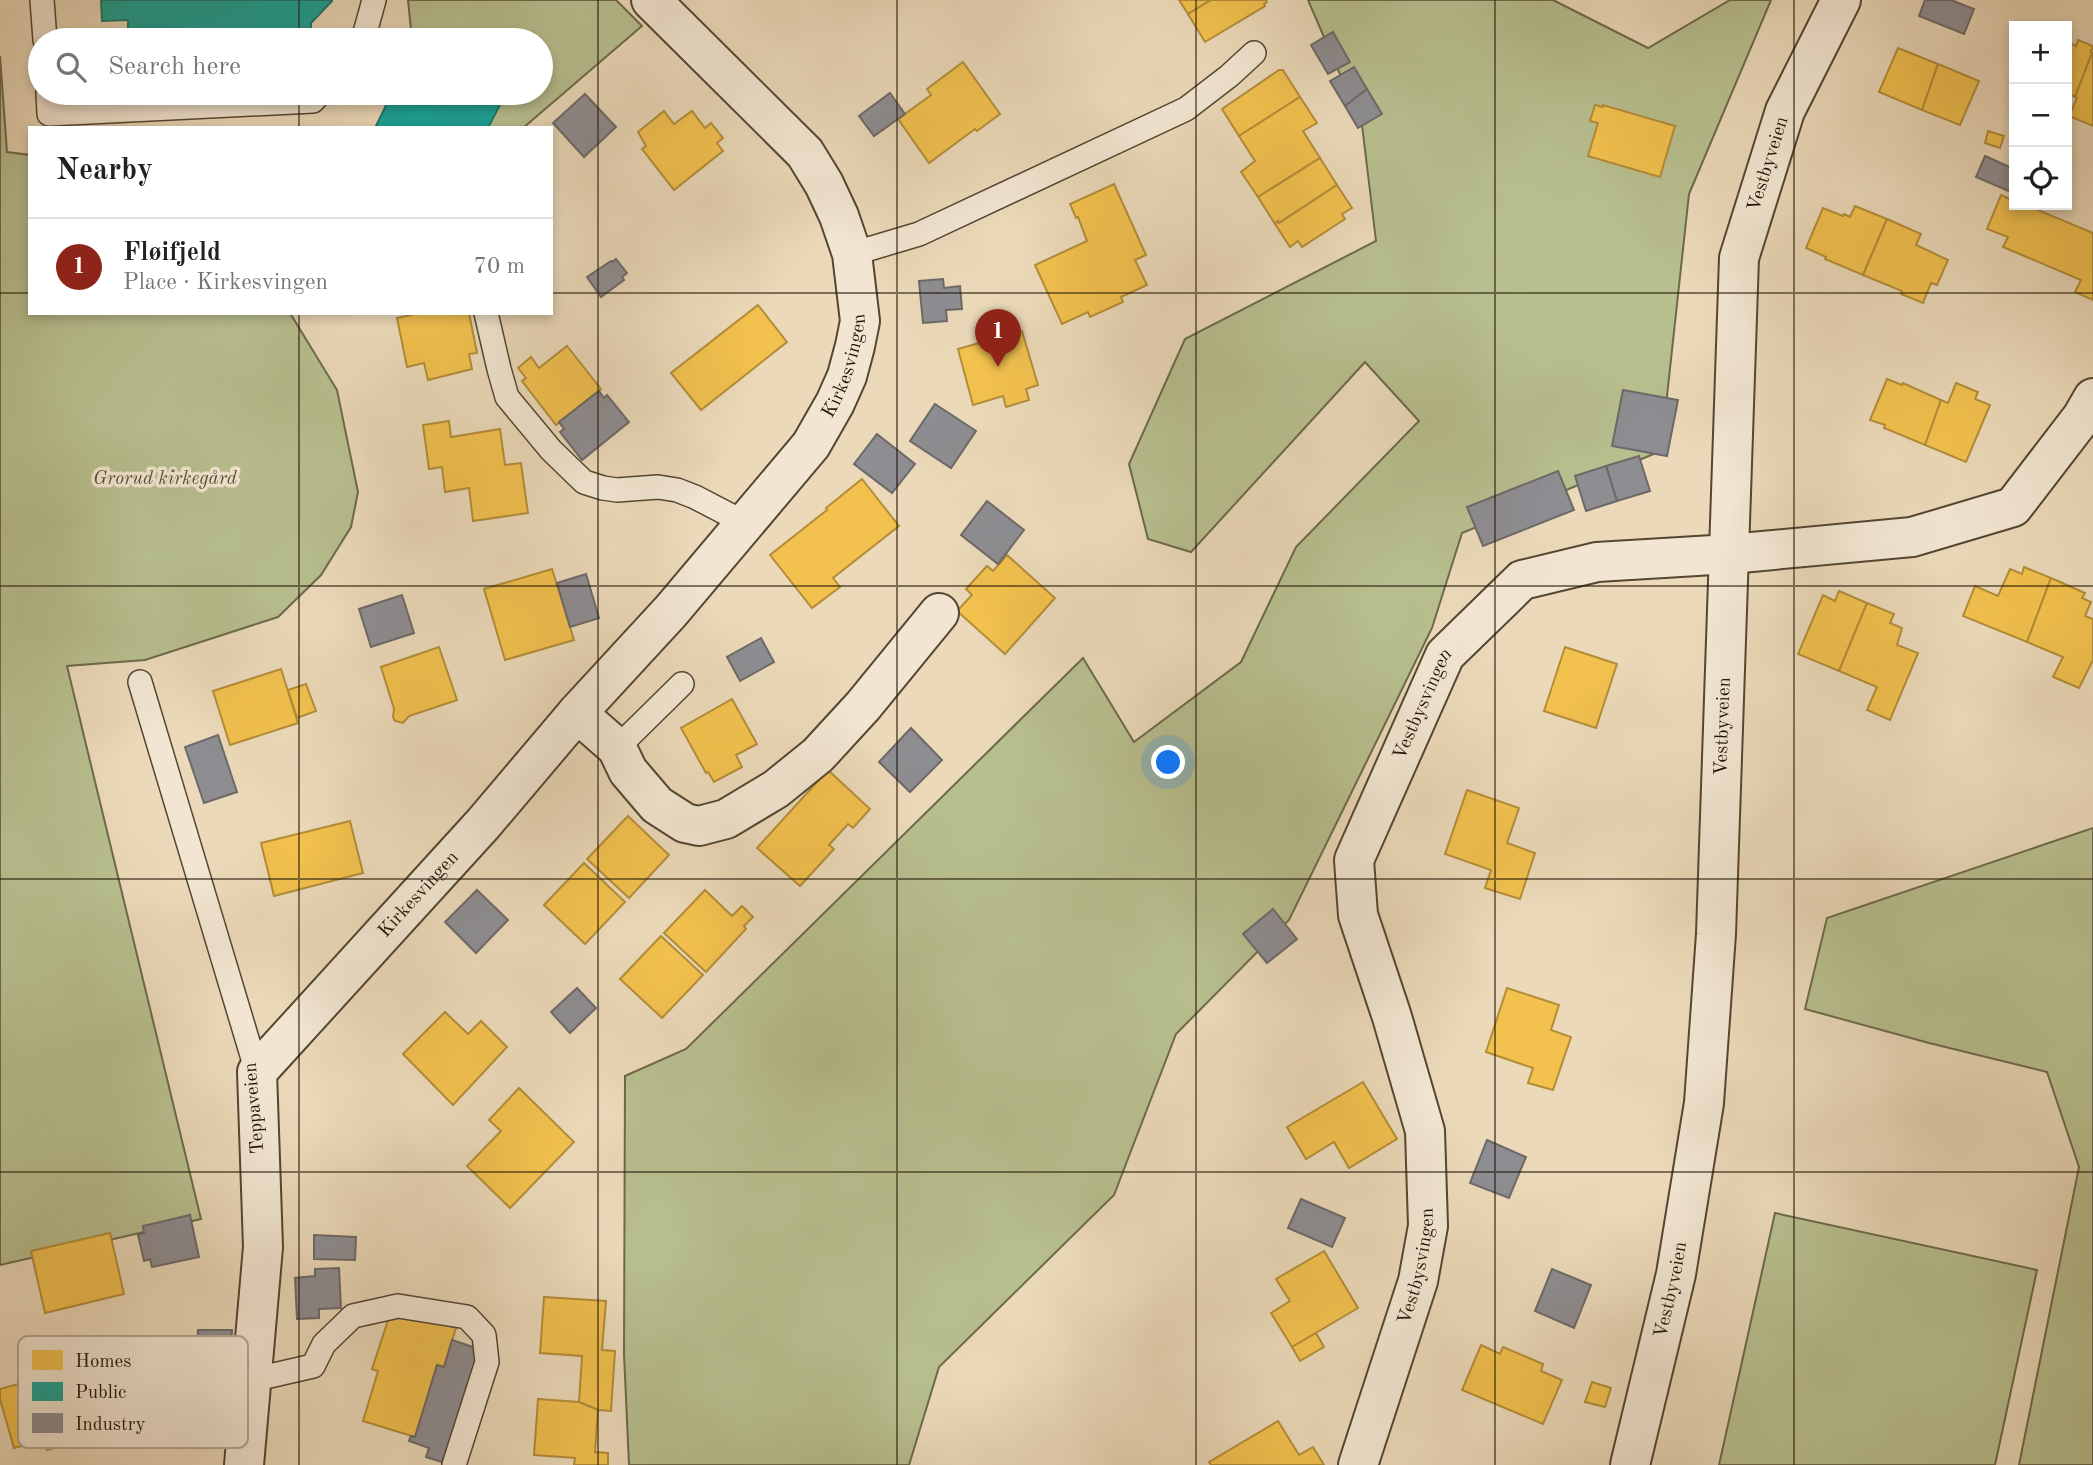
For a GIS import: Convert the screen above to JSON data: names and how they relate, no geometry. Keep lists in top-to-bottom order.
{
  "streets": {
    "street": [
      "Vestbyveien",
      "Kirkesvingen",
      "Vestbysvingen",
      "Teppaveien"
    ]
  },
  "crossings": [
    ["Vestbyveien", "Vestbysvingen"],
    ["Kirkesvingen", "Teppaveien"]
  ],
  "parks": ["Grorud kirkegård"],
  "legend": ["Homes", "Public", "Industry"],
  "page": {
    "map_buttons": ["+", "−"],
    "search": "Search here",
    "heading": "Nearby",
    "list": [
      {
        "mark": "1",
        "name": "Fløifjeld",
        "note": "Place · Kirkesvingen",
        "value": "70 m"
      }
    ],
    "pins": "1"
  }
}
